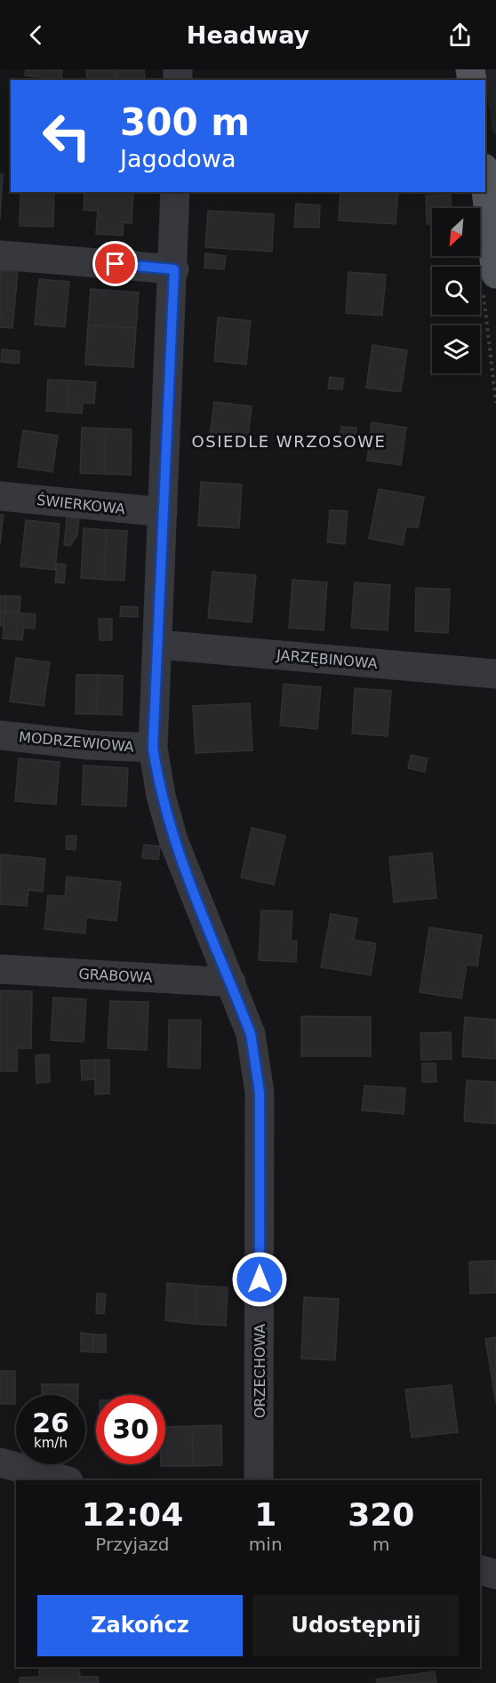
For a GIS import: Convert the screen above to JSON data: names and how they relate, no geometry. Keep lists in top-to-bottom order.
{
  "streets": {
    "street": [
      "ŚWIERKOWA",
      "JARZĘBINOWA",
      "MODRZEWIOWA",
      "GRABOWA",
      "ORZECHOWA"
    ]
  },
  "crossings": [
    ["ŚWIERKOWA", "ORZECHOWA"],
    ["JARZĘBINOWA", "ORZECHOWA"],
    ["MODRZEWIOWA", "ORZECHOWA"],
    ["GRABOWA", "ORZECHOWA"]
  ],
  "districts": ["OSIEDLE WRZOSOWE"],
  "north": "bottom left",
  "page": {
    "header": "Headway",
    "turn": ["300 m", "Jagodowa"],
    "speed": "26 km/h",
    "limit": "30",
    "eta": [
      "12:04",
      "Przyjazd",
      "1",
      "min",
      "320",
      "m"
    ],
    "buttons": ["Zakończ", "Udostępnij"]
  }
}
